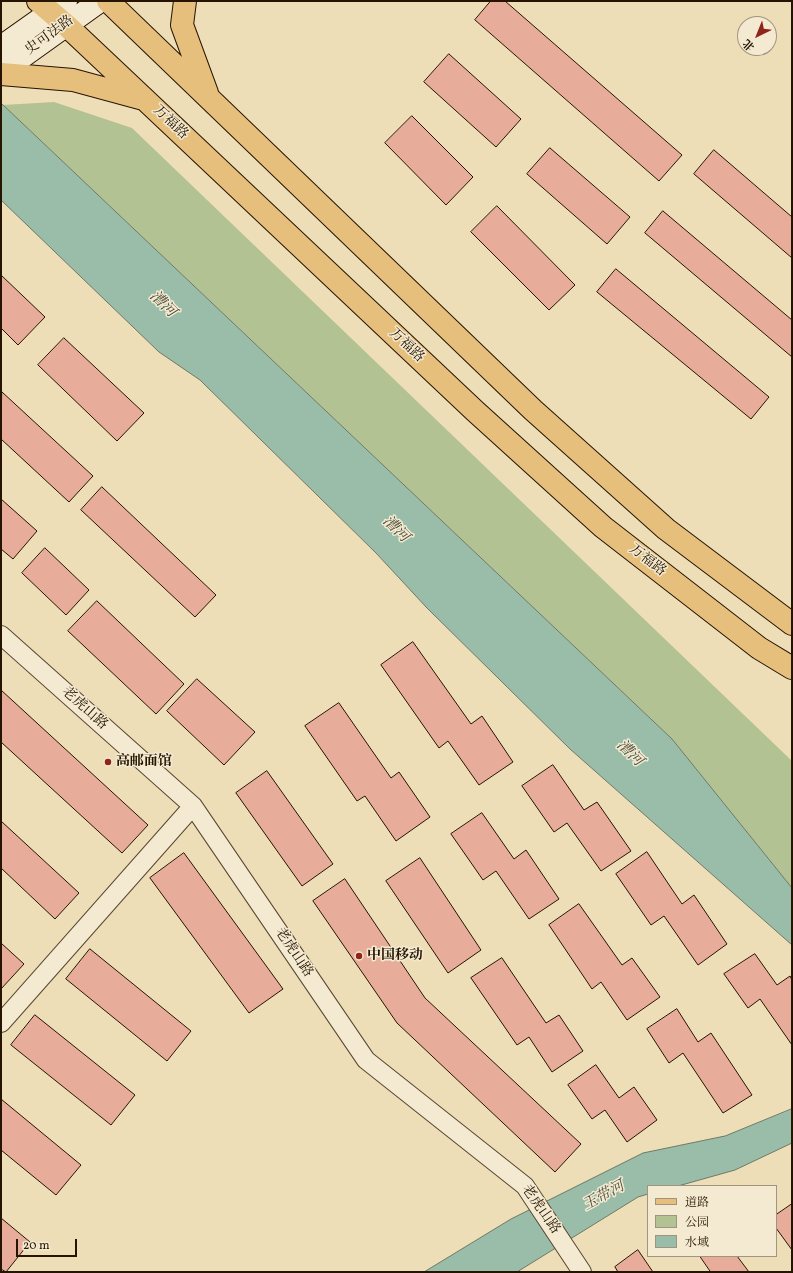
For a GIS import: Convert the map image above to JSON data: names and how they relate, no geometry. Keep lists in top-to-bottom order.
{
  "streets": {
    "main road": ["史可法路", "万福路"],
    "street": ["老虎山路"]
  },
  "crossings": [
    ["史可法路", "万福路"]
  ],
  "water": ["漕河", "玉带河"],
  "places": ["高邮面馆", "中国移动"],
  "legend": ["道路", "公园", "水域"],
  "scale_bar": "20 m",
  "north": "bottom left"
}
